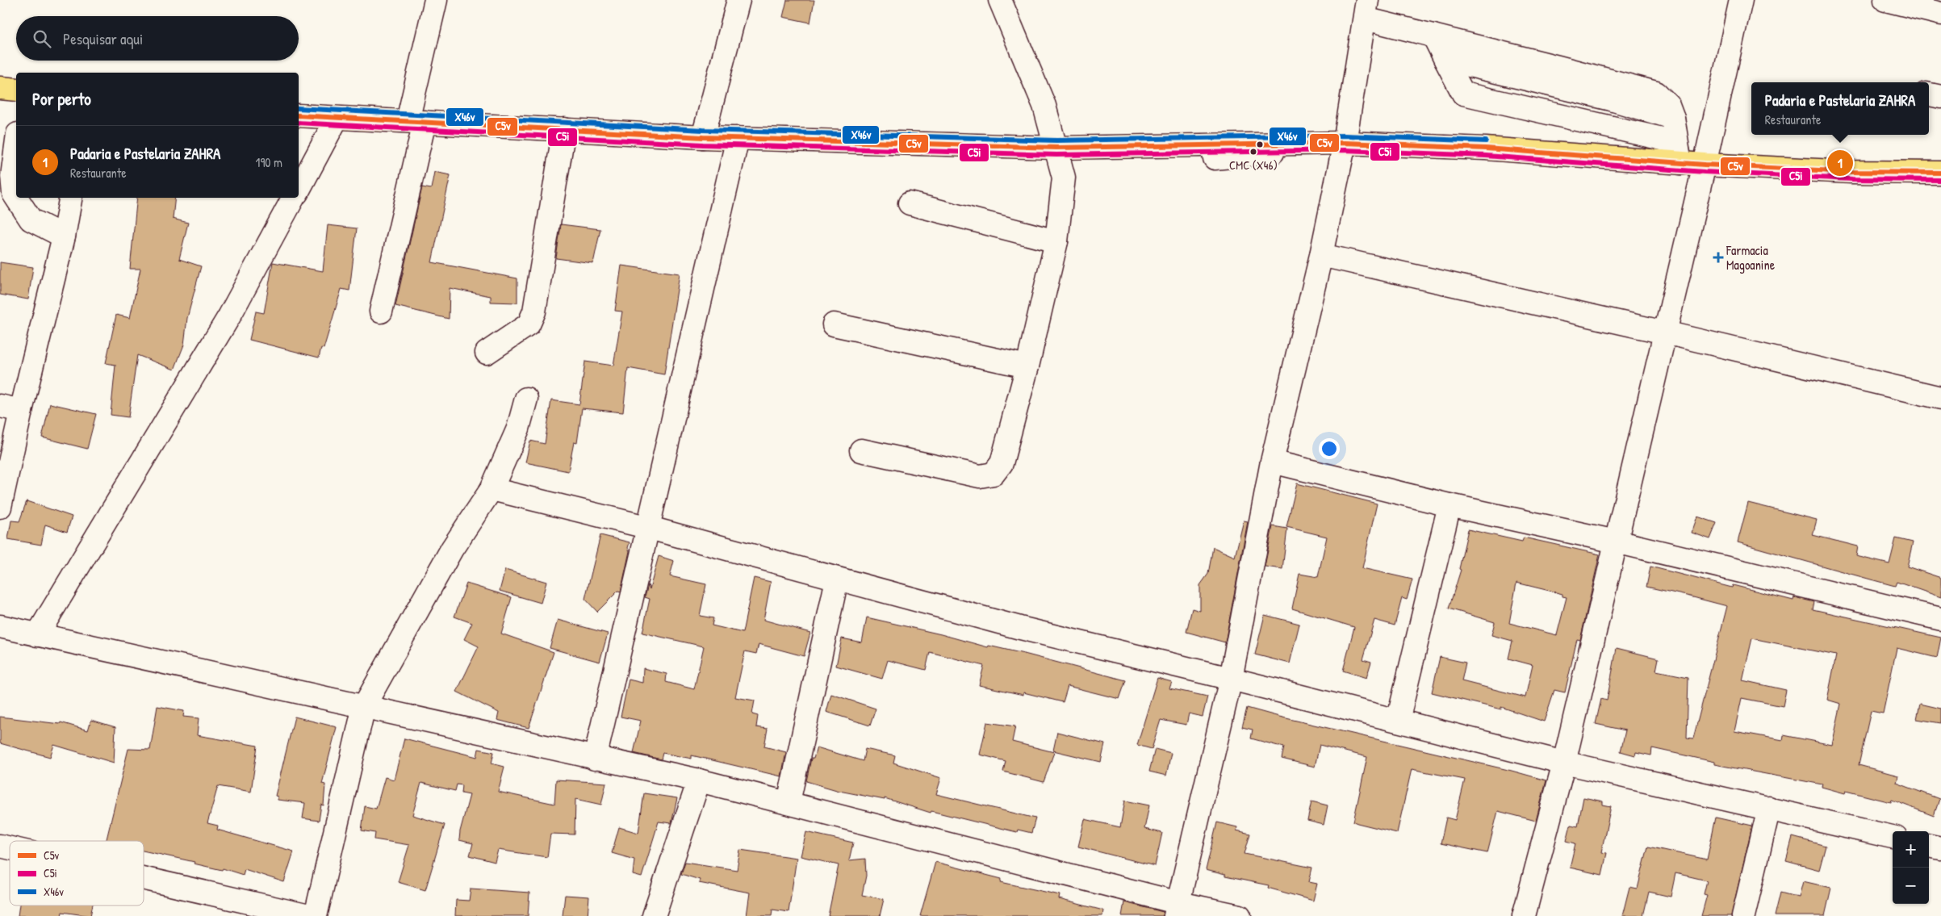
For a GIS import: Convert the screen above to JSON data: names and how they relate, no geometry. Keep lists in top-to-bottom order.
{
  "places": {
    "other": ["CMC (X46)"],
    "health": ["Farmacia Magoanine"]
  },
  "lines": ["transit line X46v", "transit line C5v", "transit line C5i"],
  "legend": ["C5v", "C5i", "X46v"],
  "page": {
    "search": "Pesquisar aqui",
    "heading": "Por perto",
    "popup": ["Padaria e Pastelaria ZAHRA", "Restaurante"],
    "list": [
      {
        "mark": "1",
        "name": "Padaria e Pastelaria ZAHRA",
        "note": "Restaurante",
        "value": "190 m"
      }
    ],
    "pins": "1",
    "map_buttons": ["+", "−"]
  }
}
